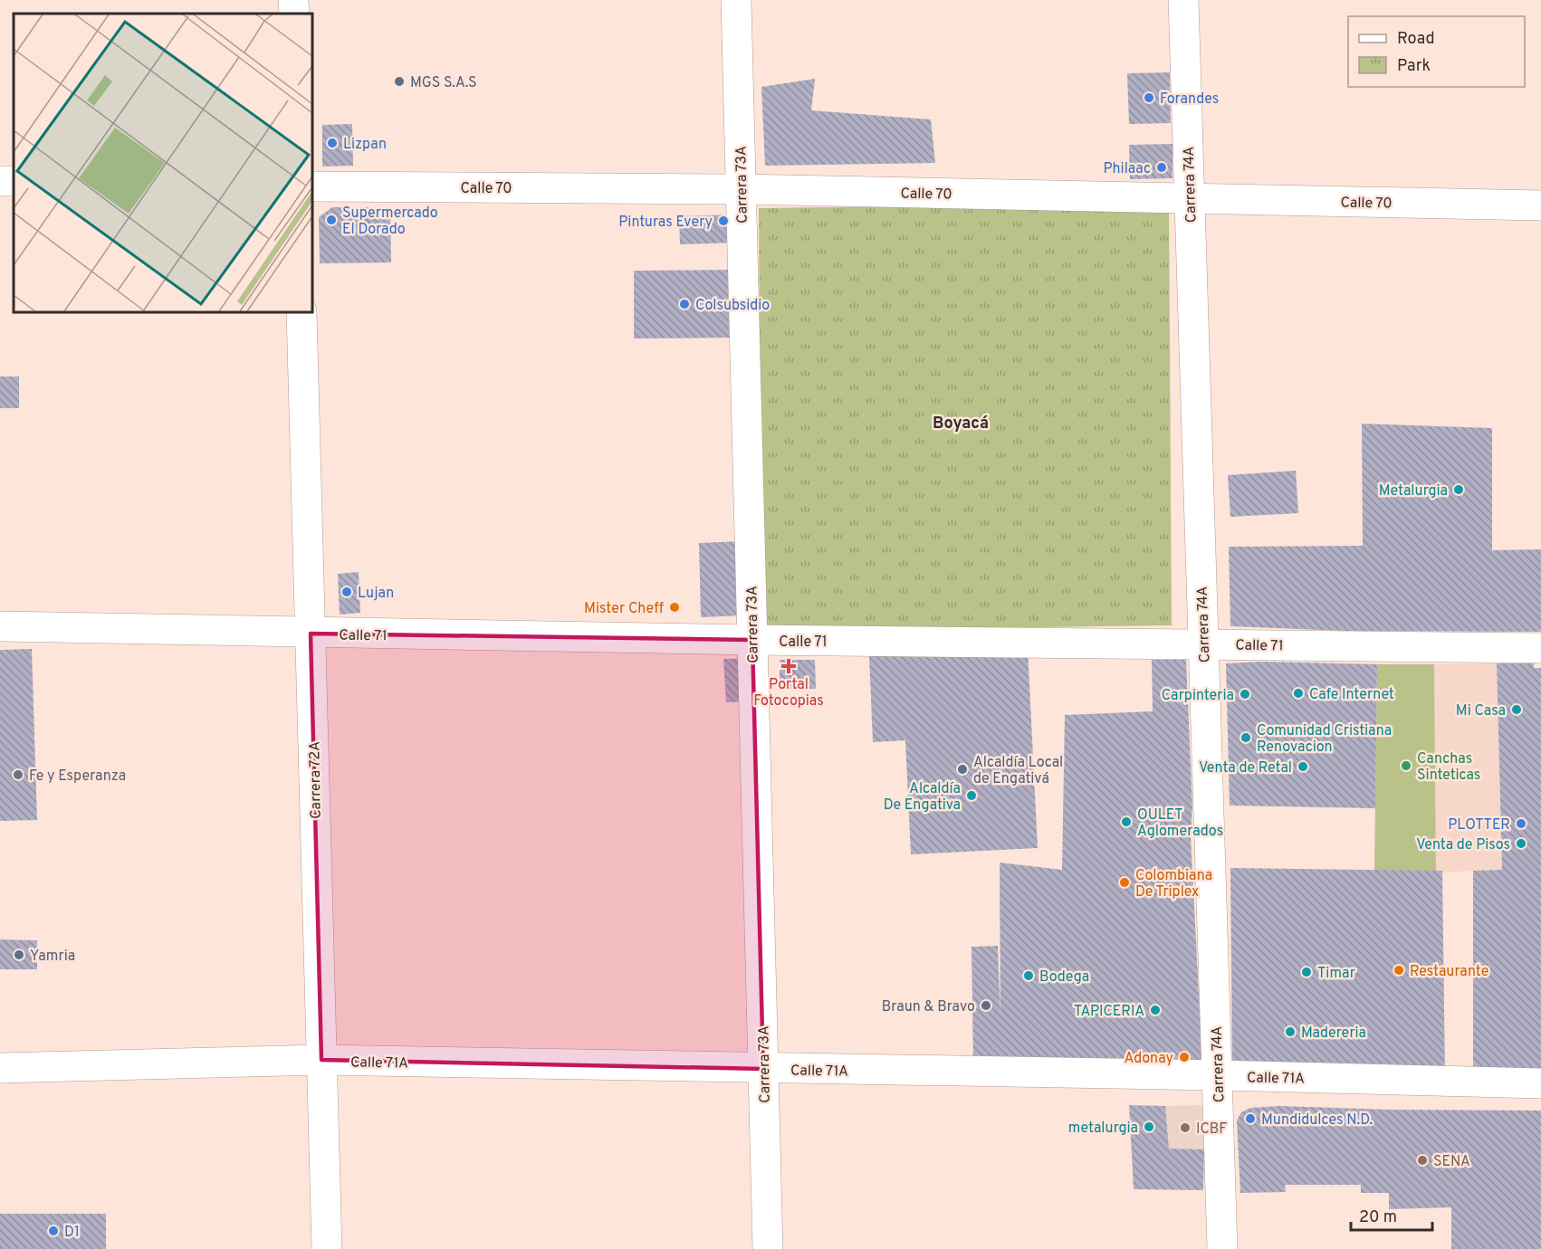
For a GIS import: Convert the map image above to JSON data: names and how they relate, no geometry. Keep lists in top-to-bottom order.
{
  "streets": {
    "street": [
      "Carrera 73A",
      "Carrera 74A",
      "Calle 70",
      "Calle 71",
      "Carrera 72A",
      "Calle 71A"
    ]
  },
  "crossings": [
    ["Carrera 73A", "Calle 70"],
    ["Carrera 73A", "Calle 71"],
    ["Carrera 73A", "Calle 71A"],
    ["Carrera 74A", "Calle 70"],
    ["Carrera 74A", "Calle 71"],
    ["Carrera 74A", "Calle 71A"],
    ["Calle 71", "Carrera 72A"],
    ["Carrera 72A", "Calle 71A"]
  ],
  "districts": ["Boyacá"],
  "places": {
    "other": [
      "MGS S.A.S",
      "Forandes",
      "Lizpan",
      "Philaac",
      "Supermercado El Dorado",
      "Pinturas Every",
      "Colsubsidio",
      "Metalurgia",
      "Lujan",
      "Mister Cheff",
      "Cafe Internet",
      "Carpinteria",
      "Mi Casa",
      "Comunidad Cristiana Renovacion",
      "Canchas Sinteticas",
      "Venta de Retal",
      "Alcaldía Local de Engativá",
      "Fe y Esperanza",
      "Alcaldía De Engativa",
      "OULET Aglomerados",
      "PLOTTER",
      "Venta de Pisos",
      "Colombiana De Triplex",
      "Yamria",
      "Restaurante",
      "Timar",
      "Bodega",
      "Braun & Bravo",
      "TAPICERIA",
      "Madereria",
      "Adonay",
      "Mundidulces N.D.",
      "metalurgia",
      "ICBF",
      "SENA",
      "D1"
    ],
    "health": ["Portal Fotocopias"]
  },
  "legend": ["Road", "Park"],
  "scale_bar": "20 m"
}
